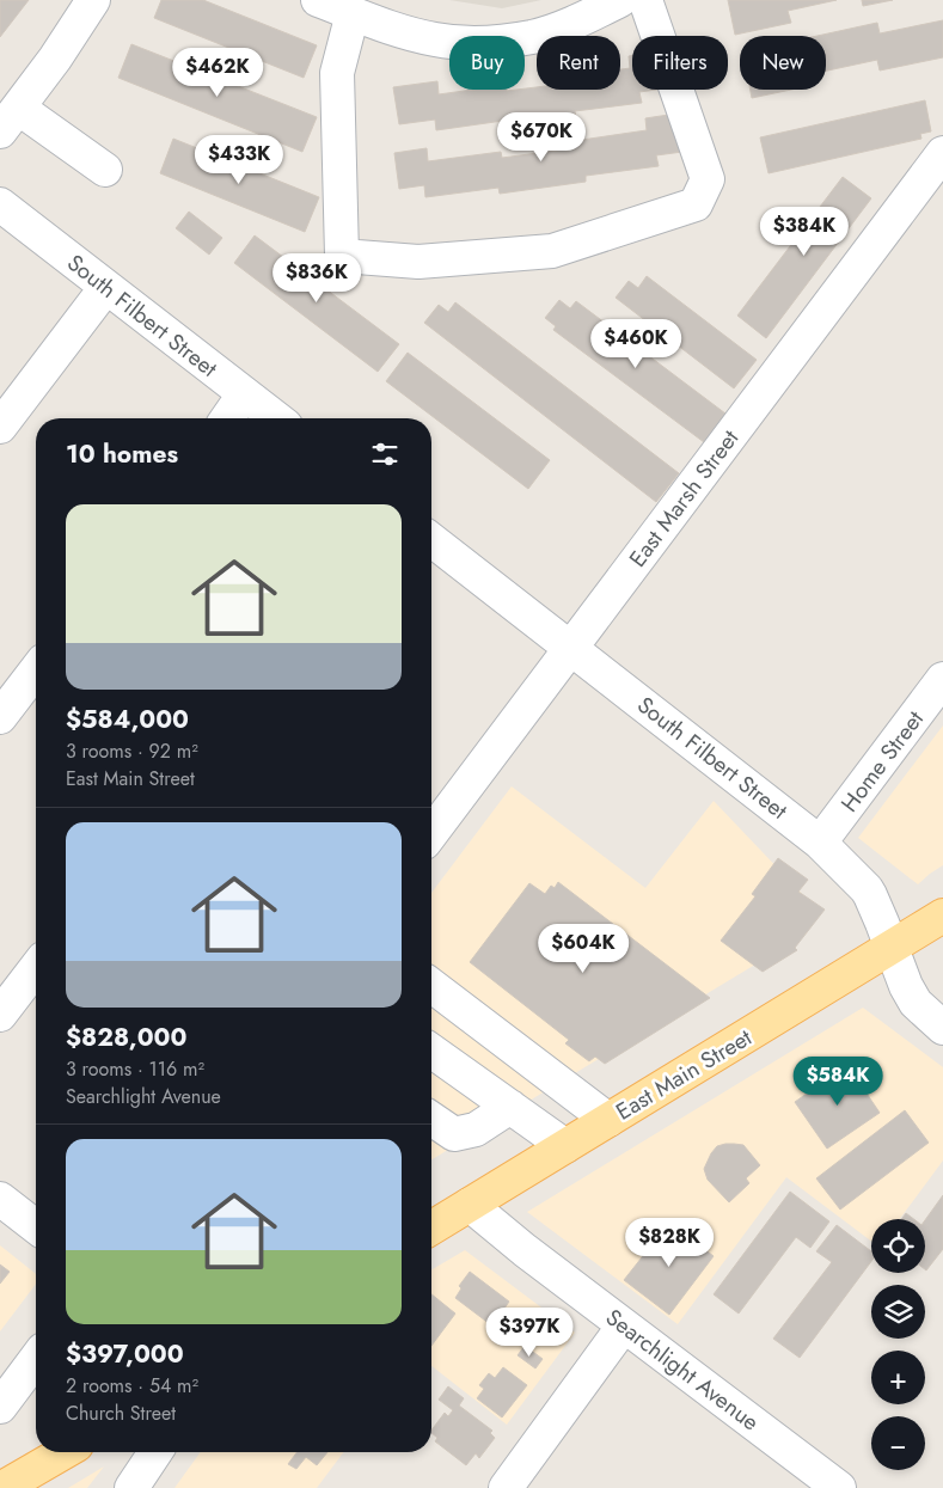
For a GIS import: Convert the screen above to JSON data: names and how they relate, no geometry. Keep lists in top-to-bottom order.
{
  "streets": {
    "main road": ["East Main Street"],
    "street": [
      "South Filbert Street",
      "East Marsh Street",
      "Home Street",
      "Searchlight Avenue"
    ]
  },
  "crossings": [
    ["South Filbert Street", "East Marsh Street"],
    ["South Filbert Street", "Home Street"],
    ["South Filbert Street", "East Main Street"],
    ["East Main Street", "Searchlight Avenue"]
  ],
  "page": {
    "chip": [
      "Buy",
      "Rent",
      "Filters",
      "New"
    ],
    "price": [
      "$462K",
      "$670K",
      "$433K",
      "$384K",
      "$836K",
      "$460K",
      "$604K",
      "$584K",
      "$828K",
      "$397K"
    ],
    "heading": "10 homes",
    "list": [
      {
        "name": "$584,000",
        "note": "3 rooms · 92 m² · East Main Street"
      },
      {
        "name": "$828,000",
        "note": "3 rooms · 116 m² · Searchlight Avenue"
      },
      {
        "name": "$397,000",
        "note": "2 rooms · 54 m² · Church Street"
      }
    ],
    "map_buttons": ["+", "−"]
  }
}
